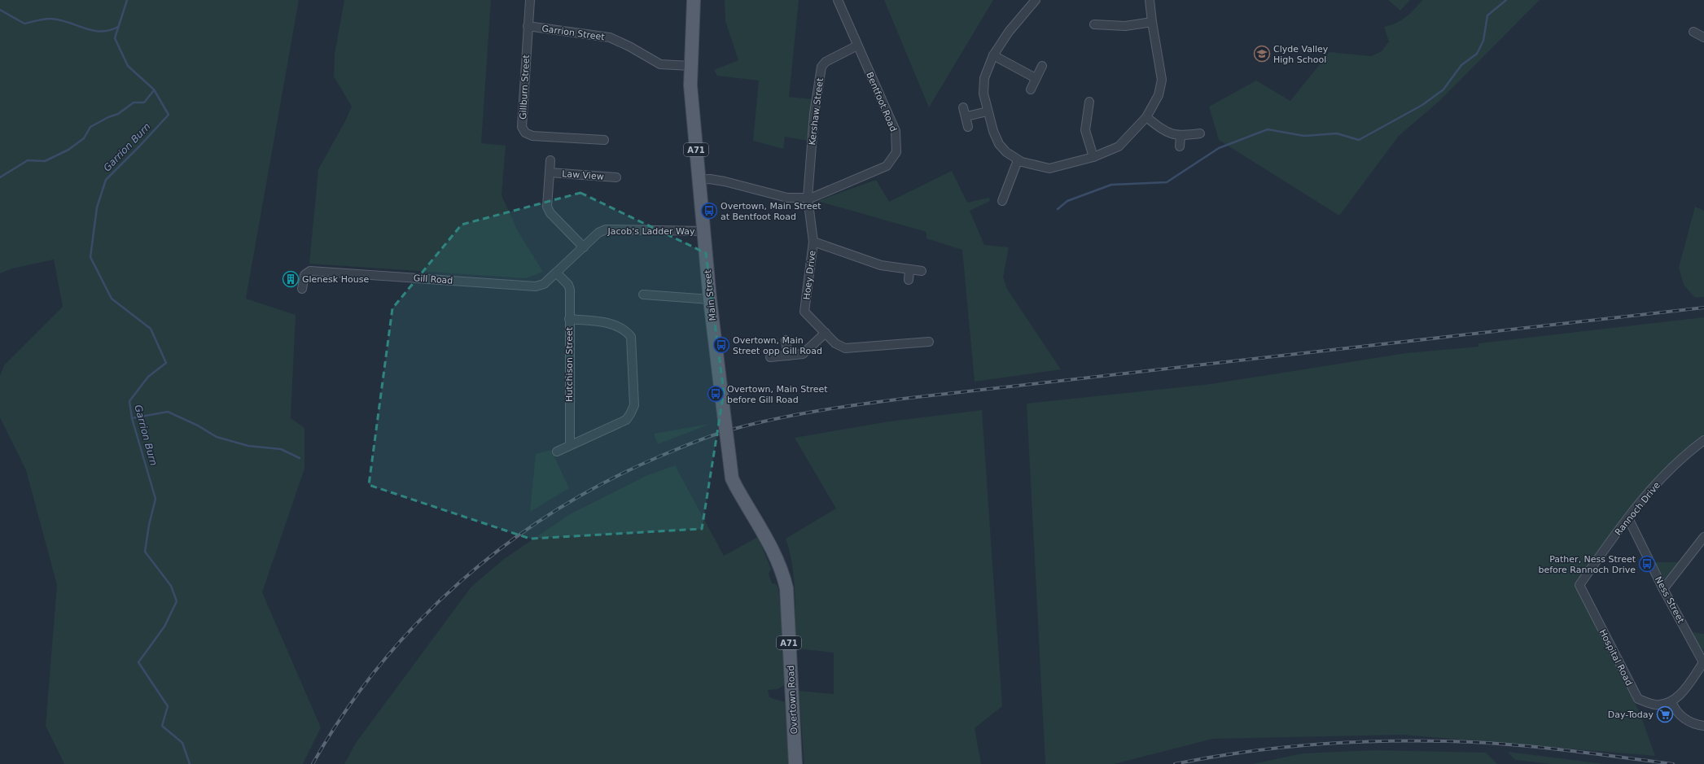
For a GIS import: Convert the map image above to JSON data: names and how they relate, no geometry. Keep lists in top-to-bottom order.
{
  "streets": {
    "main road": ["A71", "Main Street", "Overtown Road"],
    "street": [
      "Garrion Street",
      "Gillburn Street",
      "Bentfoot Road",
      "Kershaw Street",
      "Law View",
      "Jacob's Ladder Way",
      "Hoey Drive",
      "Gill Road",
      "Hutchison Street",
      "Rannoch Drive",
      "Ness Street",
      "Hospital Road"
    ]
  },
  "crossings": [
    ["Garrion Street", "Gillburn Street"],
    ["Garrion Street", "Main Street"],
    ["Bentfoot Road", "Kershaw Street"],
    ["Bentfoot Road", "Hoey Drive"],
    ["Bentfoot Road", "Main Street"],
    ["Kershaw Street", "Hoey Drive"],
    ["Law View", "Jacob's Ladder Way"],
    ["Jacob's Ladder Way", "Gill Road"],
    ["Jacob's Ladder Way", "Main Street"],
    ["Jacob's Ladder Way", "Hutchison Street"],
    ["Gill Road", "Hutchison Street"],
    ["Main Street", "Overtown Road"],
    ["Rannoch Drive", "Ness Street"],
    ["Rannoch Drive", "Hospital Road"]
  ],
  "water": ["Garrion Burn"],
  "places": {
    "school or university": ["Clyde Valley High School"],
    "bus stop": [
      "Overtown, Main Street at Bentfoot Road",
      "Overtown, Main Street opp Gill Road",
      "Overtown, Main Street before Gill Road",
      "Pather, Ness Street before Rannoch Drive"
    ],
    "building": ["Glenesk House"],
    "supermarket": ["Day-Today"]
  }
}
